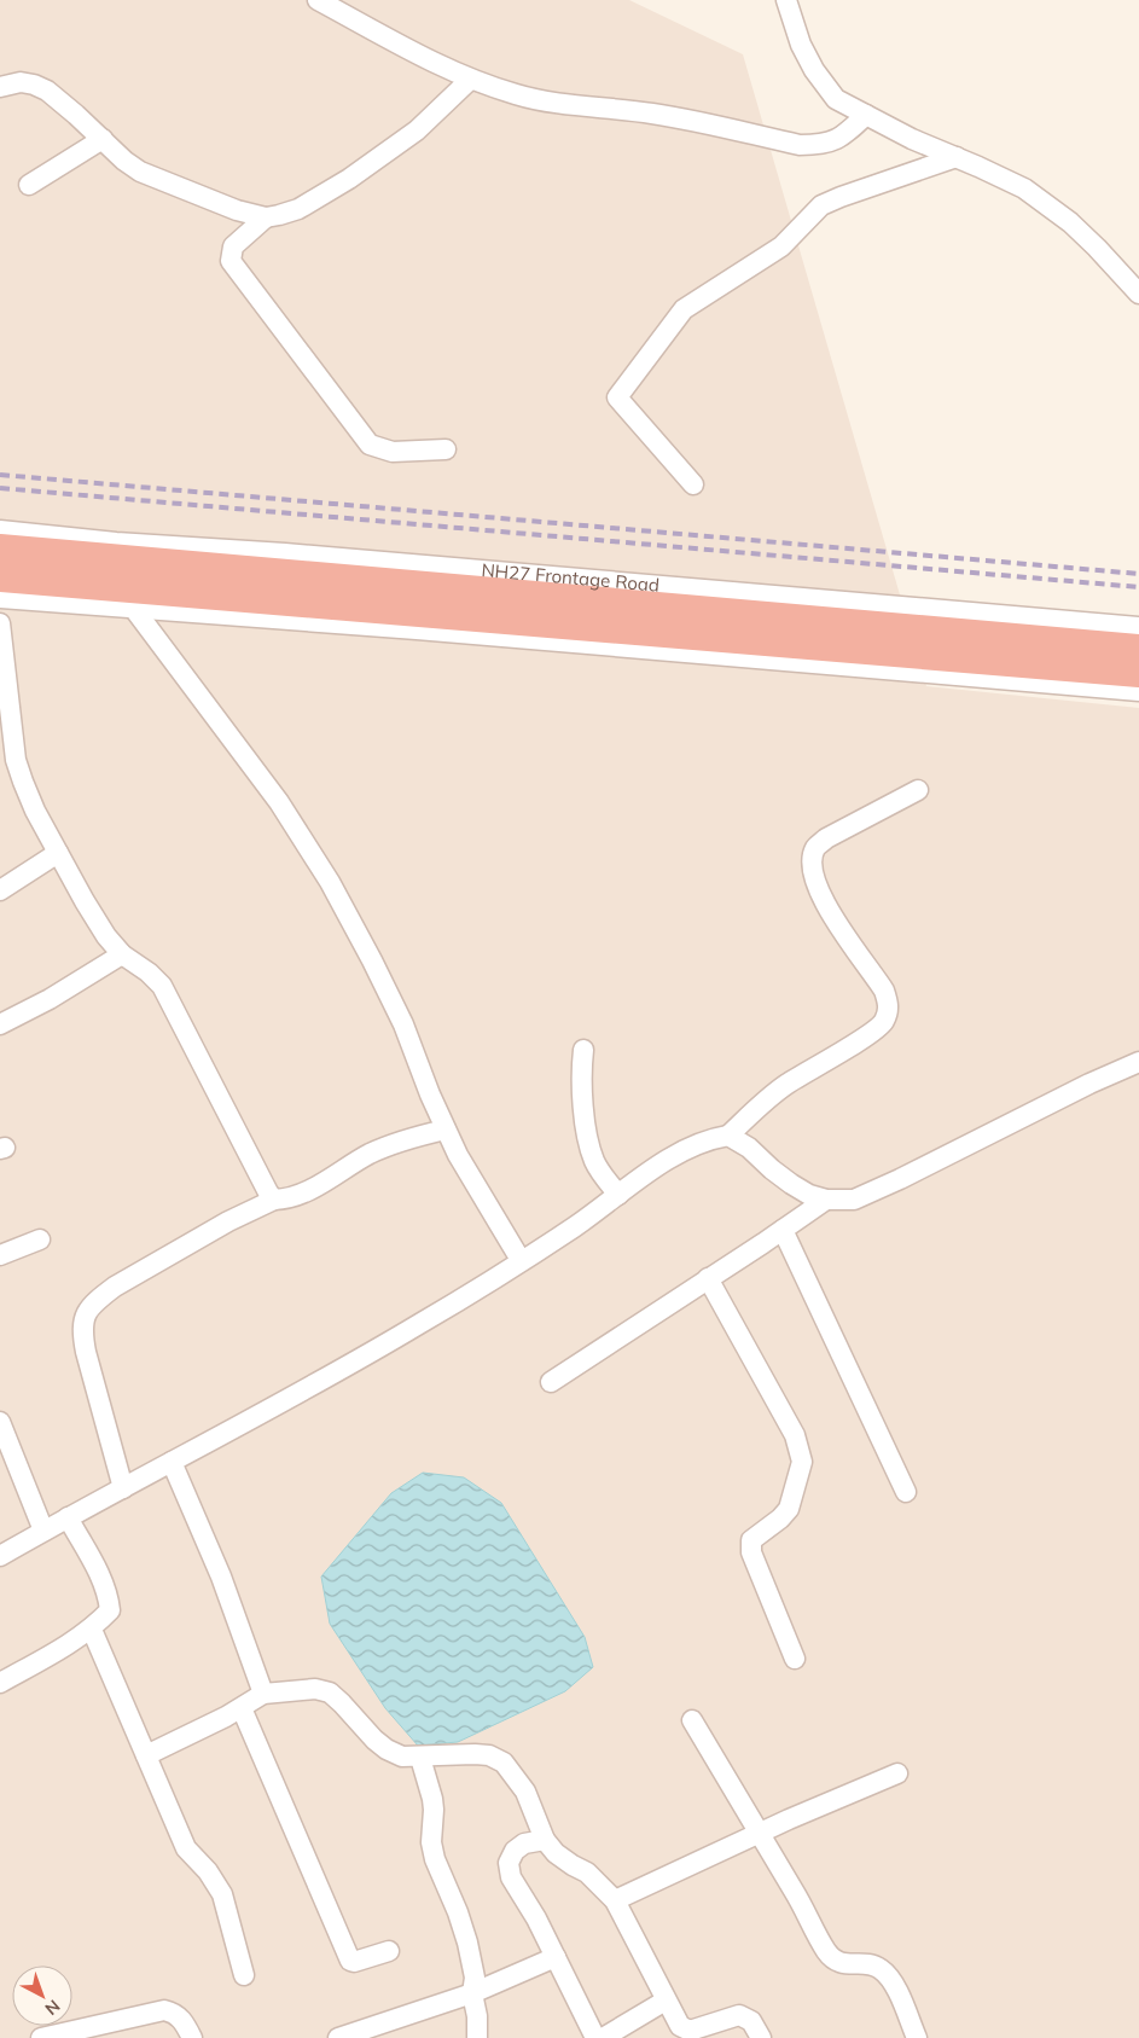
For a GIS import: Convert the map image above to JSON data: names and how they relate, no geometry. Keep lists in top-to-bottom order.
{
  "streets": {
    "street": ["NH27 Frontage Road"]
  },
  "north": "bottom right"
}
